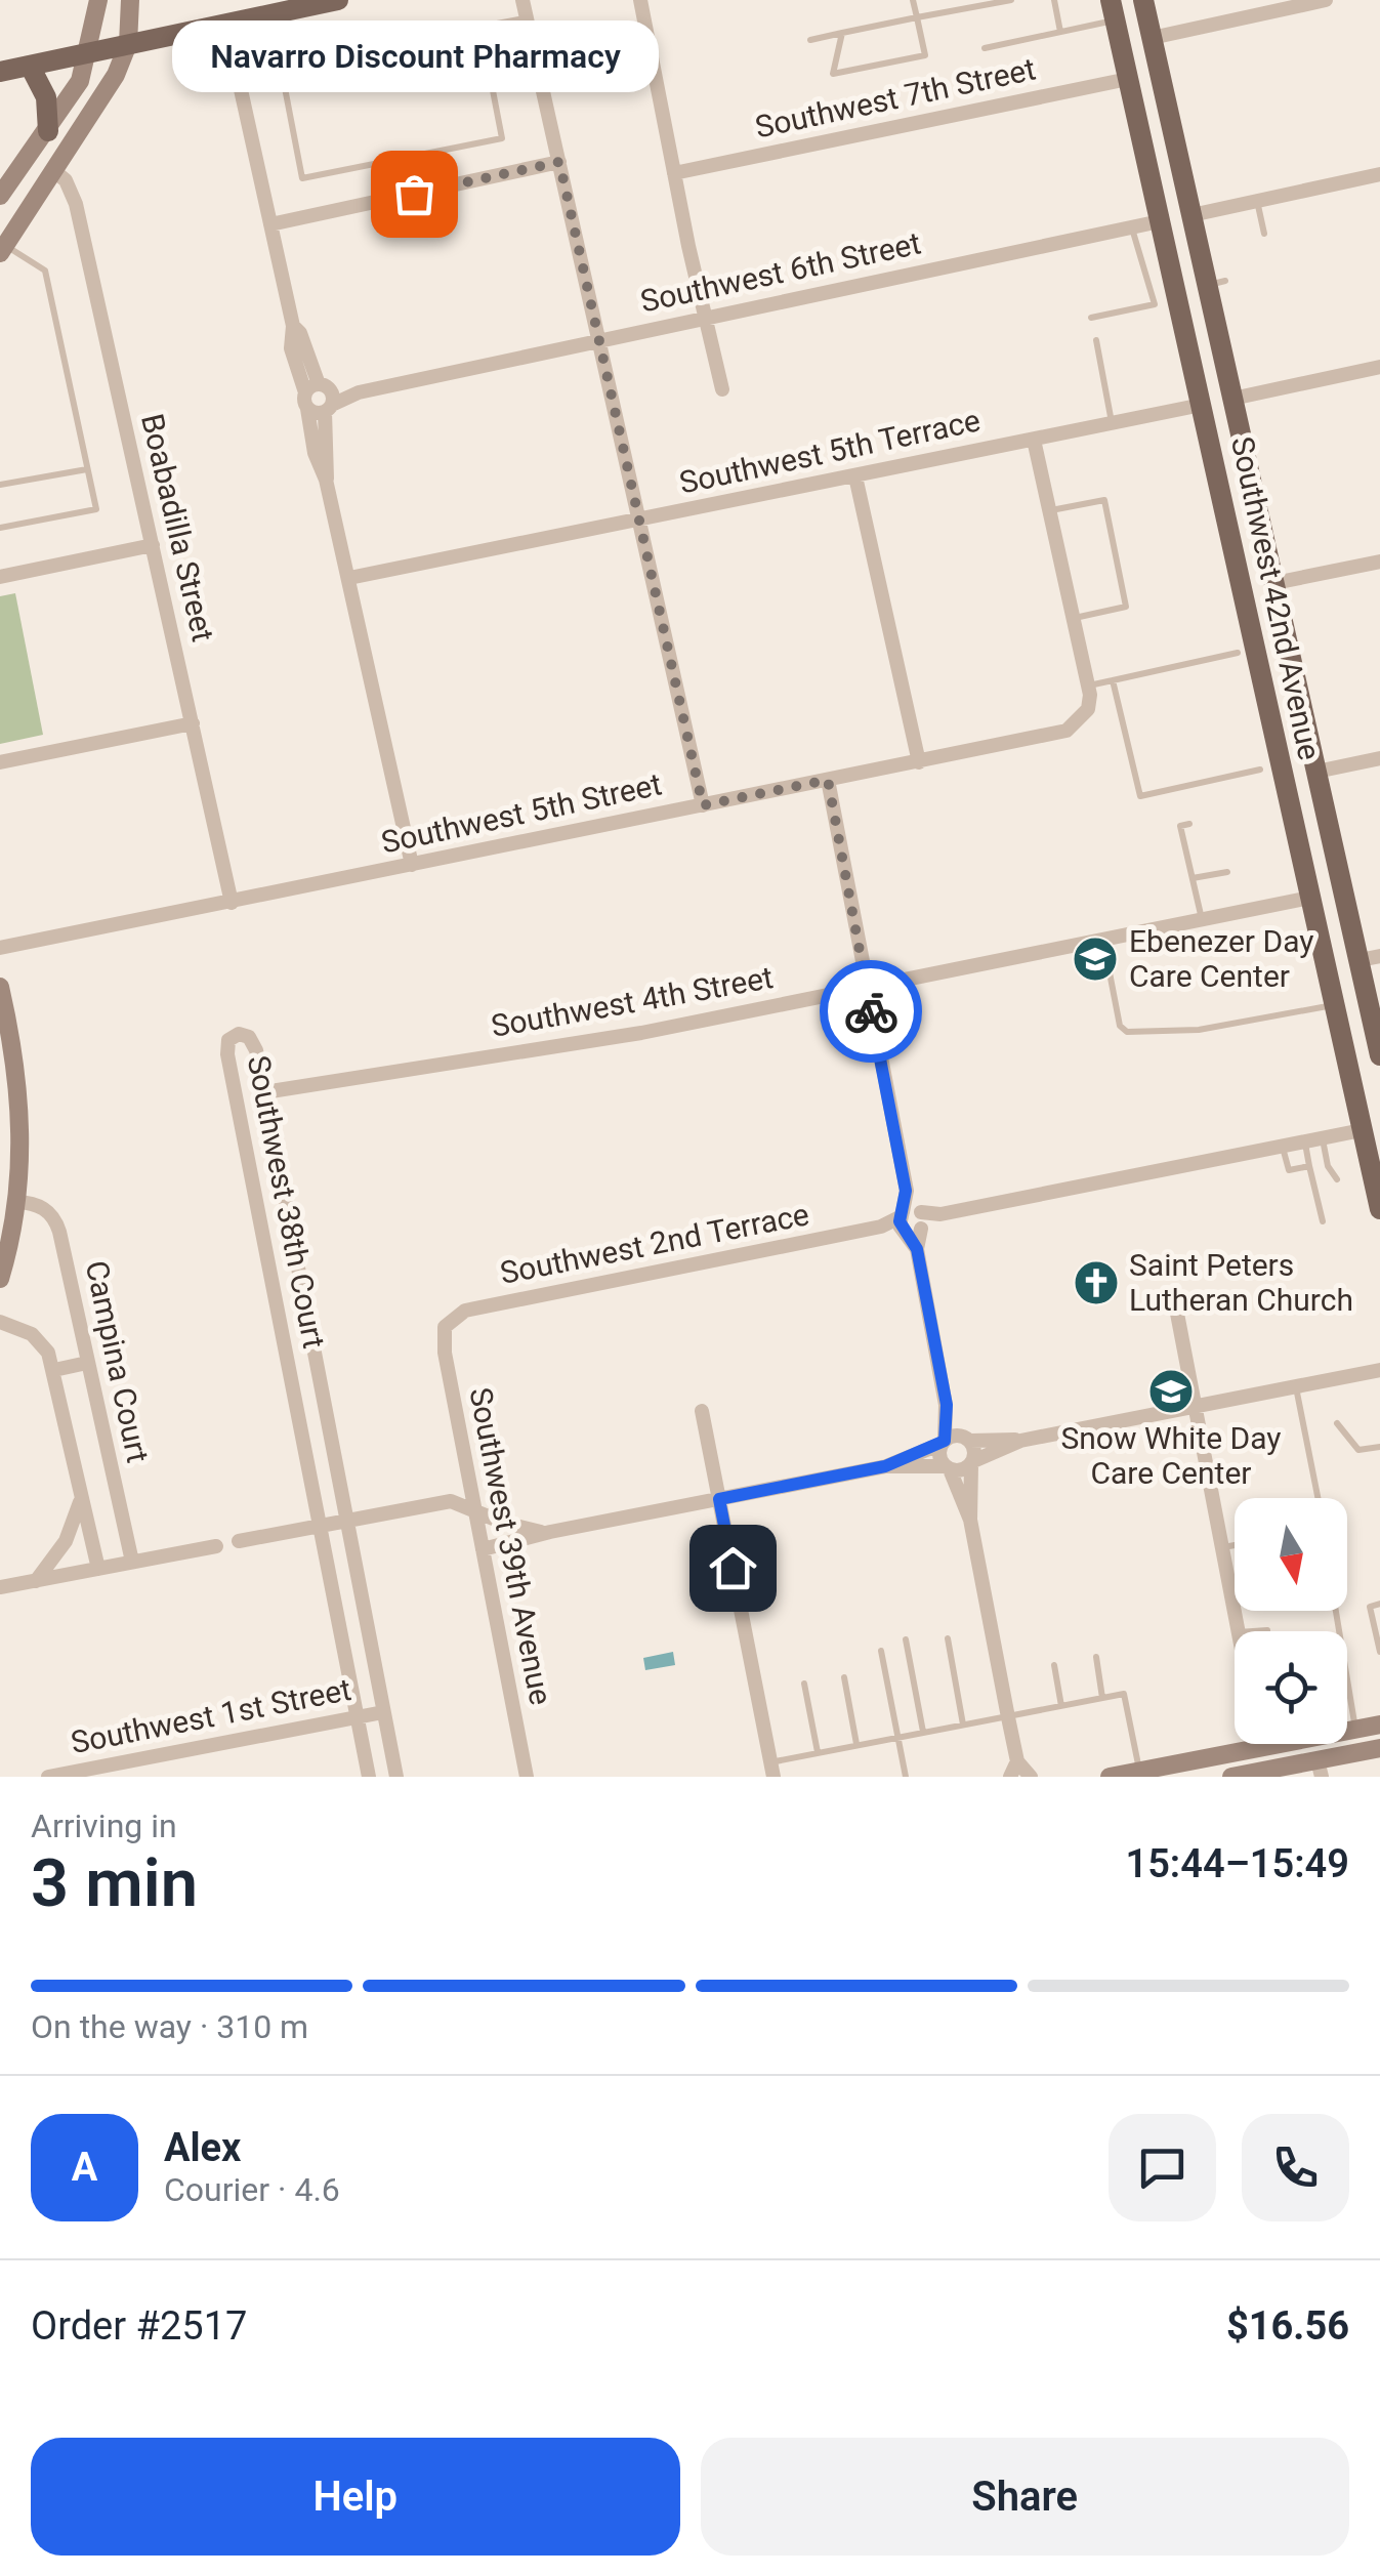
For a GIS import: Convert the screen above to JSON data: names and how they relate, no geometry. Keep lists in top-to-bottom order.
{
  "streets": {
    "main road": ["Southwest 42nd Avenue"],
    "street": [
      "Southwest 7th Street",
      "Southwest 6th Street",
      "Southwest 5th Terrace",
      "Boabadilla Street",
      "Southwest 5th Street",
      "Southwest 4th Street",
      "Southwest 38th Court",
      "Southwest 2nd Terrace",
      "Campina Court",
      "Southwest 39th Avenue",
      "Southwest 1st Street"
    ]
  },
  "crossings": [
    ["Southwest 7th Street", "Southwest 42nd Avenue"],
    ["Southwest 6th Street", "Southwest 42nd Avenue"],
    ["Southwest 5th Terrace", "Southwest 42nd Avenue"],
    ["Boabadilla Street", "Southwest 5th Street"],
    ["Southwest 42nd Avenue", "Southwest 4th Street"],
    ["Southwest 42nd Avenue", "Southwest 2nd Terrace"],
    ["Southwest 4th Street", "Southwest 38th Court"],
    ["Southwest 38th Court", "Southwest 1st Street"],
    ["Southwest 2nd Terrace", "Southwest 39th Avenue"]
  ],
  "places": {
    "other": ["Navarro Discount Pharmacy"],
    "school or university": ["Ebenezer Day Care Center", "Snow White Day Care Center"],
    "church": ["Saint Peters Lutheran Church"]
  },
  "north": "bottom",
  "page": {
    "bubble": "Navarro Discount Pharmacy",
    "heading": ["3 min", "Arriving in", "15:44–15:49"],
    "panel": [
      "Alex",
      "Courier · 4.6",
      "Order #2517",
      "$16.56"
    ],
    "bar": "On the way · 310 m",
    "round": "A",
    "buttons": ["Help", "Share"]
  }
}
